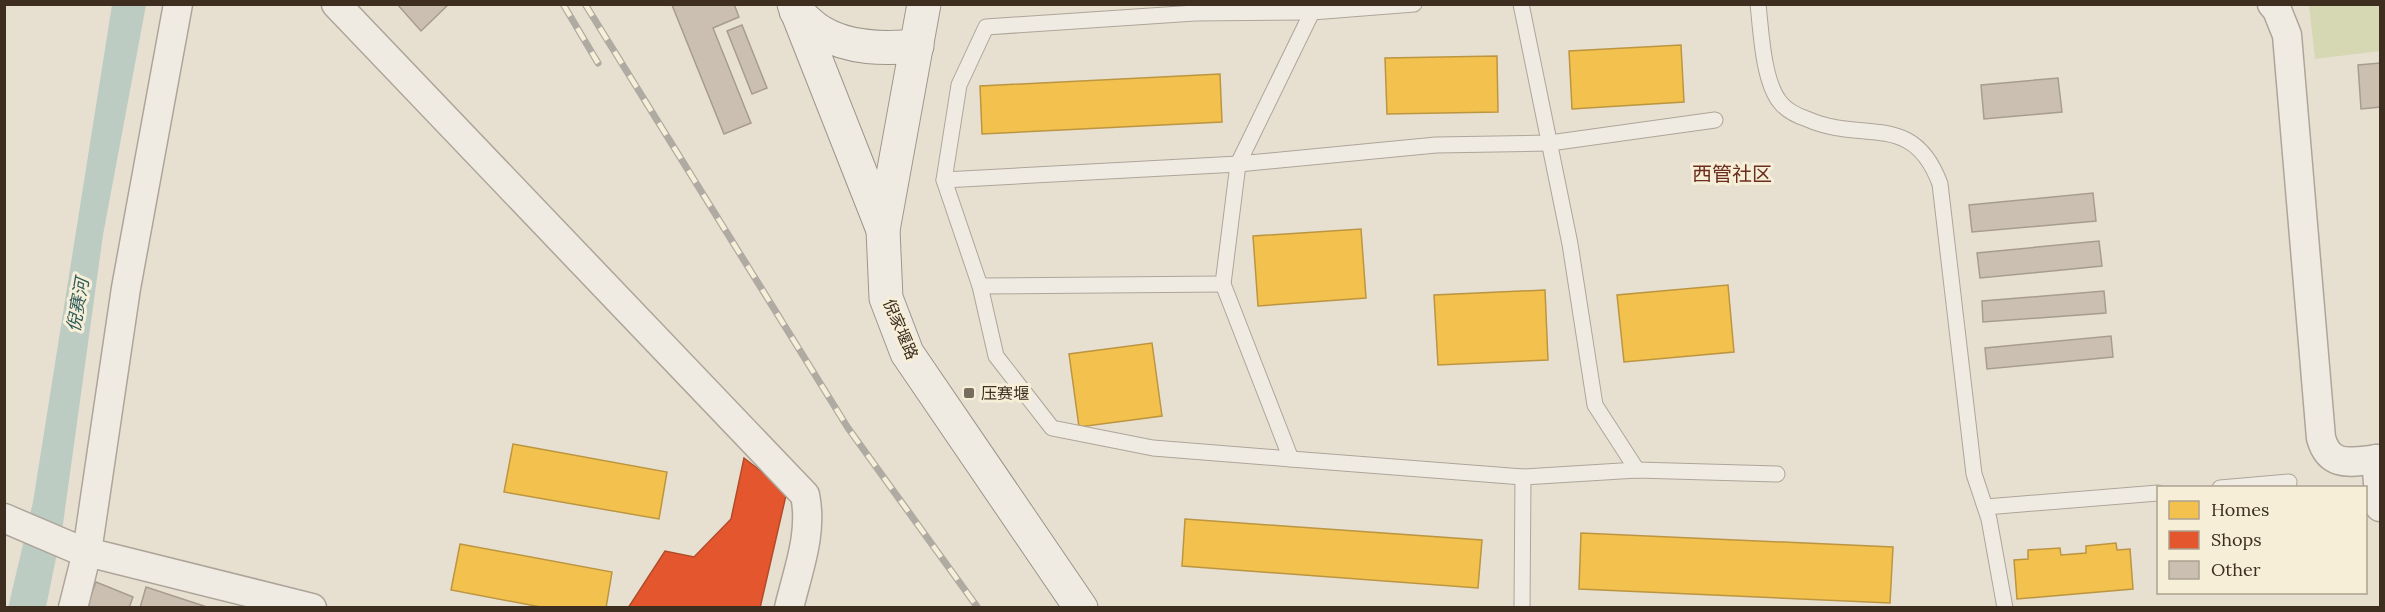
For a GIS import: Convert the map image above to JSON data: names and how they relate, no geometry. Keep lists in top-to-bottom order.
{
  "streets": {
    "main road": ["倪家堰路"]
  },
  "districts": ["西管社区"],
  "water": ["倪赛河"],
  "places": {
    "transit": ["压赛堰"]
  },
  "legend": ["Homes", "Shops", "Other"]
}
